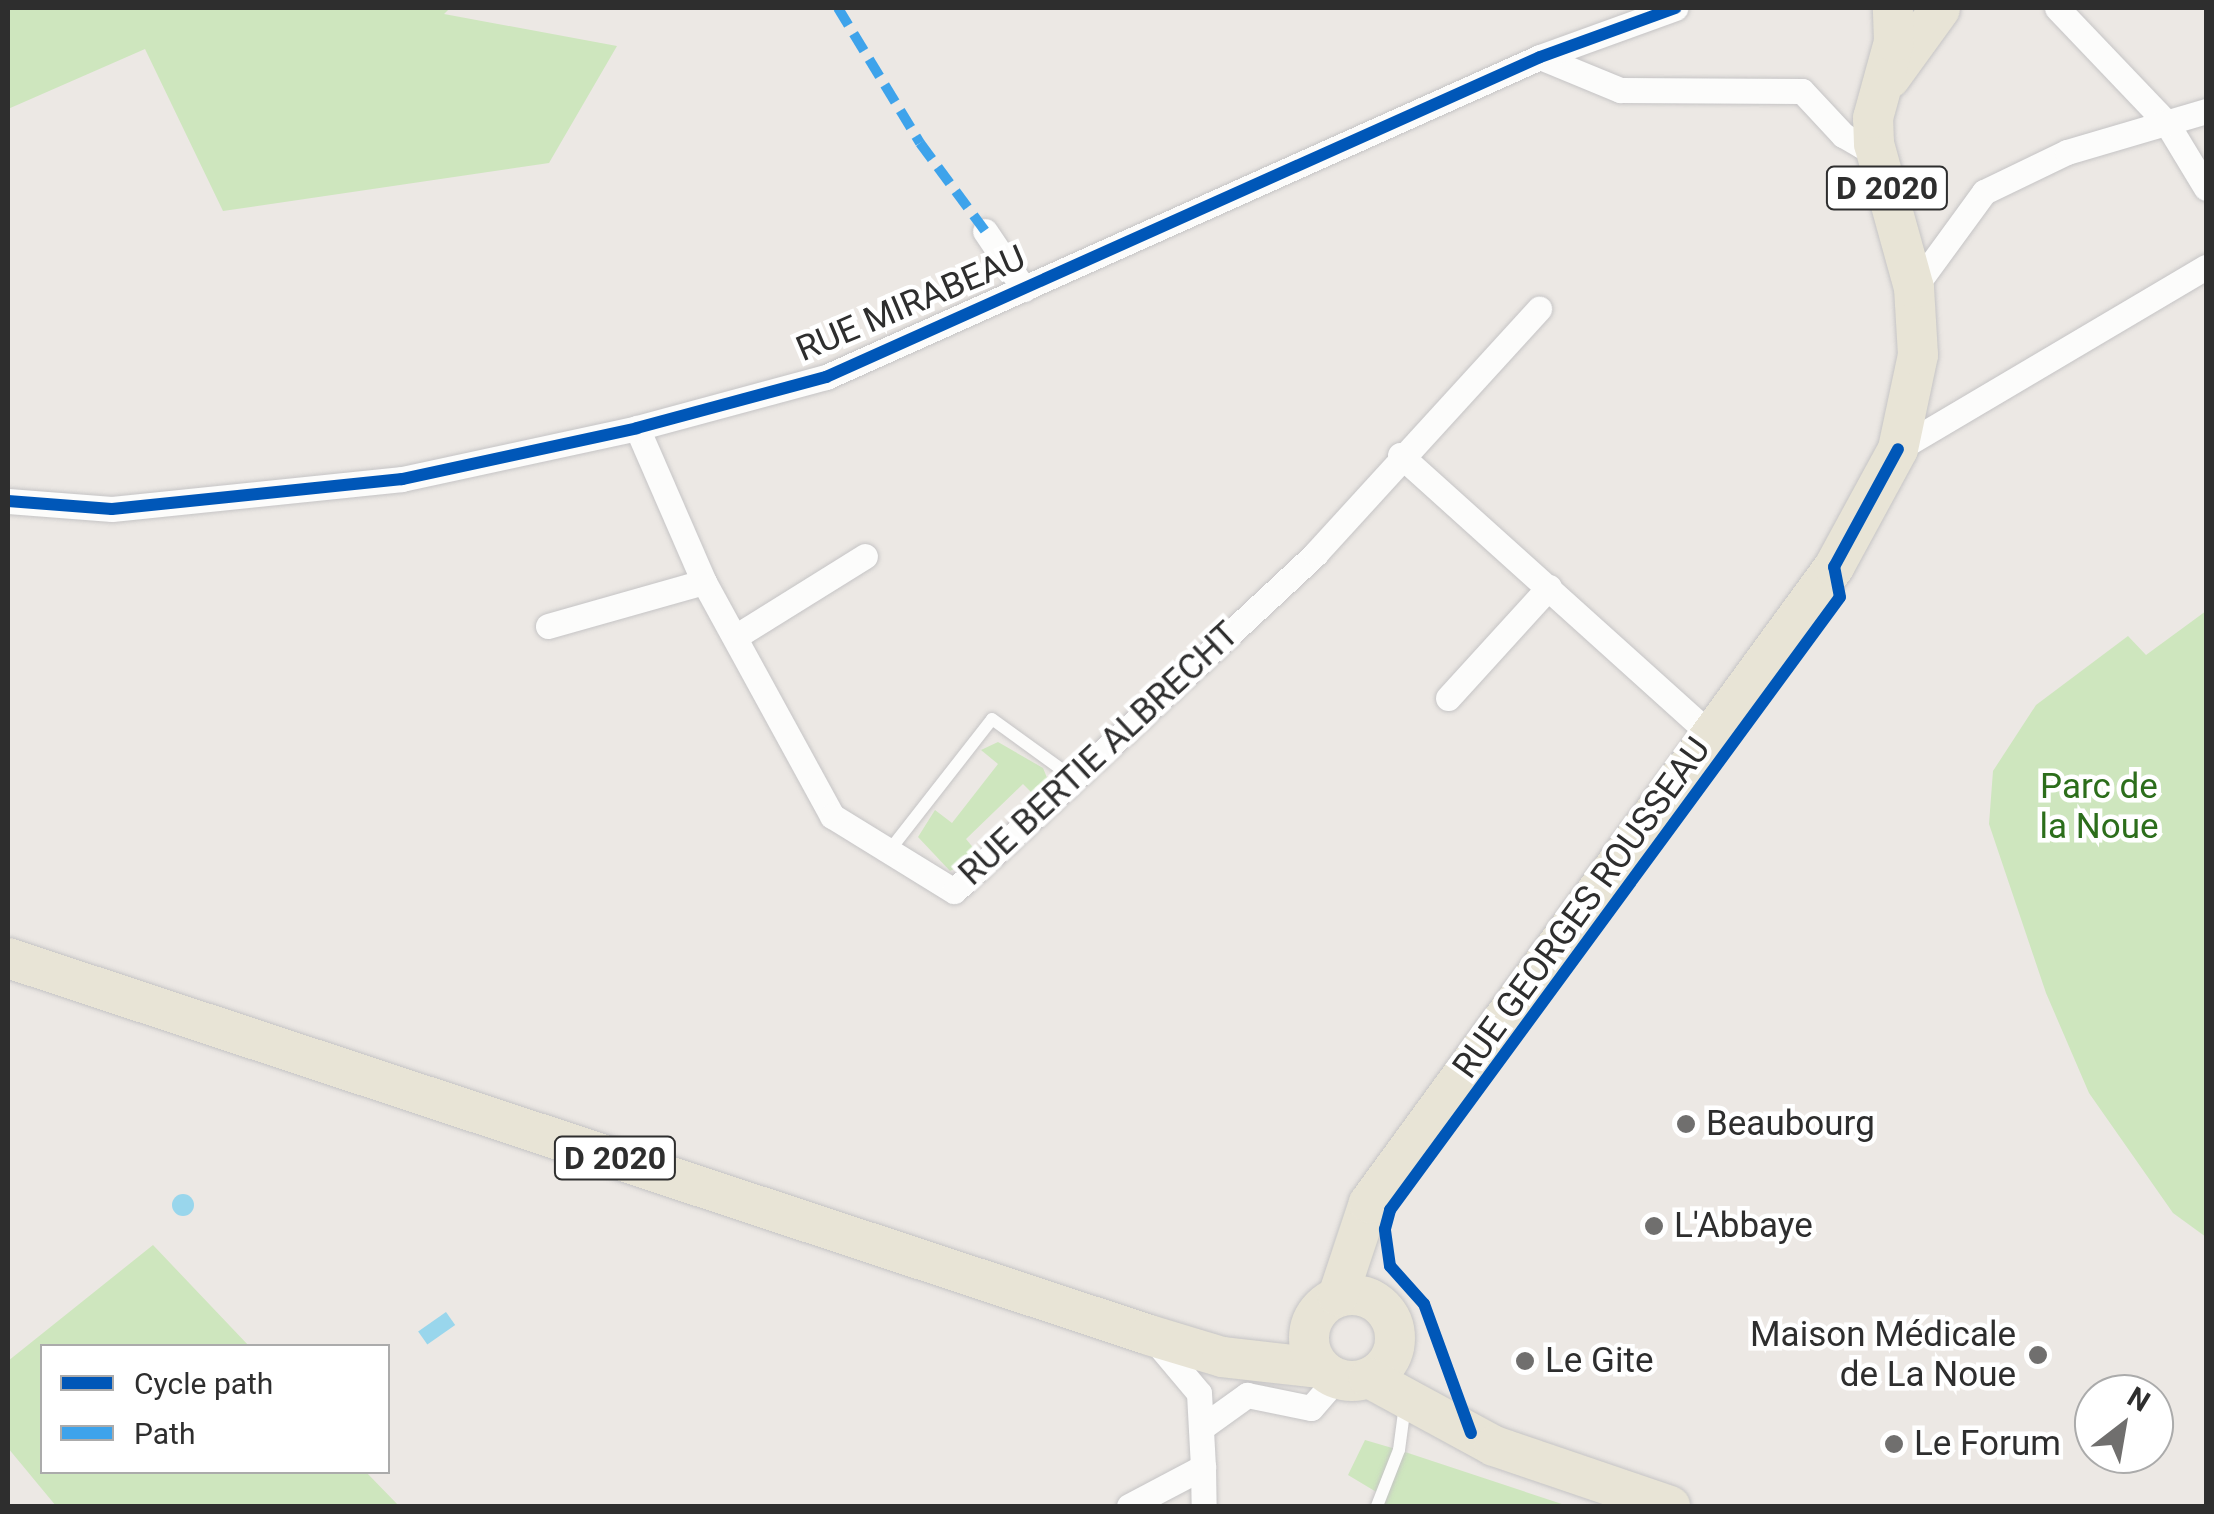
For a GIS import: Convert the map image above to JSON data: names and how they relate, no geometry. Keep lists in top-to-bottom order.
{
  "streets": {
    "main road": ["D 2020", "RUE GEORGES ROUSSEAU"],
    "street": ["RUE MIRABEAU", "RUE BERTIE ALBRECHT"]
  },
  "crossings": [
    ["D 2020", "RUE GEORGES ROUSSEAU"],
    ["RUE MIRABEAU", "RUE BERTIE ALBRECHT"]
  ],
  "parks": ["Parc de la Noue"],
  "places": [
    "Beaubourg",
    "L'Abbaye",
    "Maison Médicale de La Noue",
    "Le Gite",
    "Le Forum"
  ],
  "legend": ["Cycle path", "Path"],
  "north": "top right"
}
